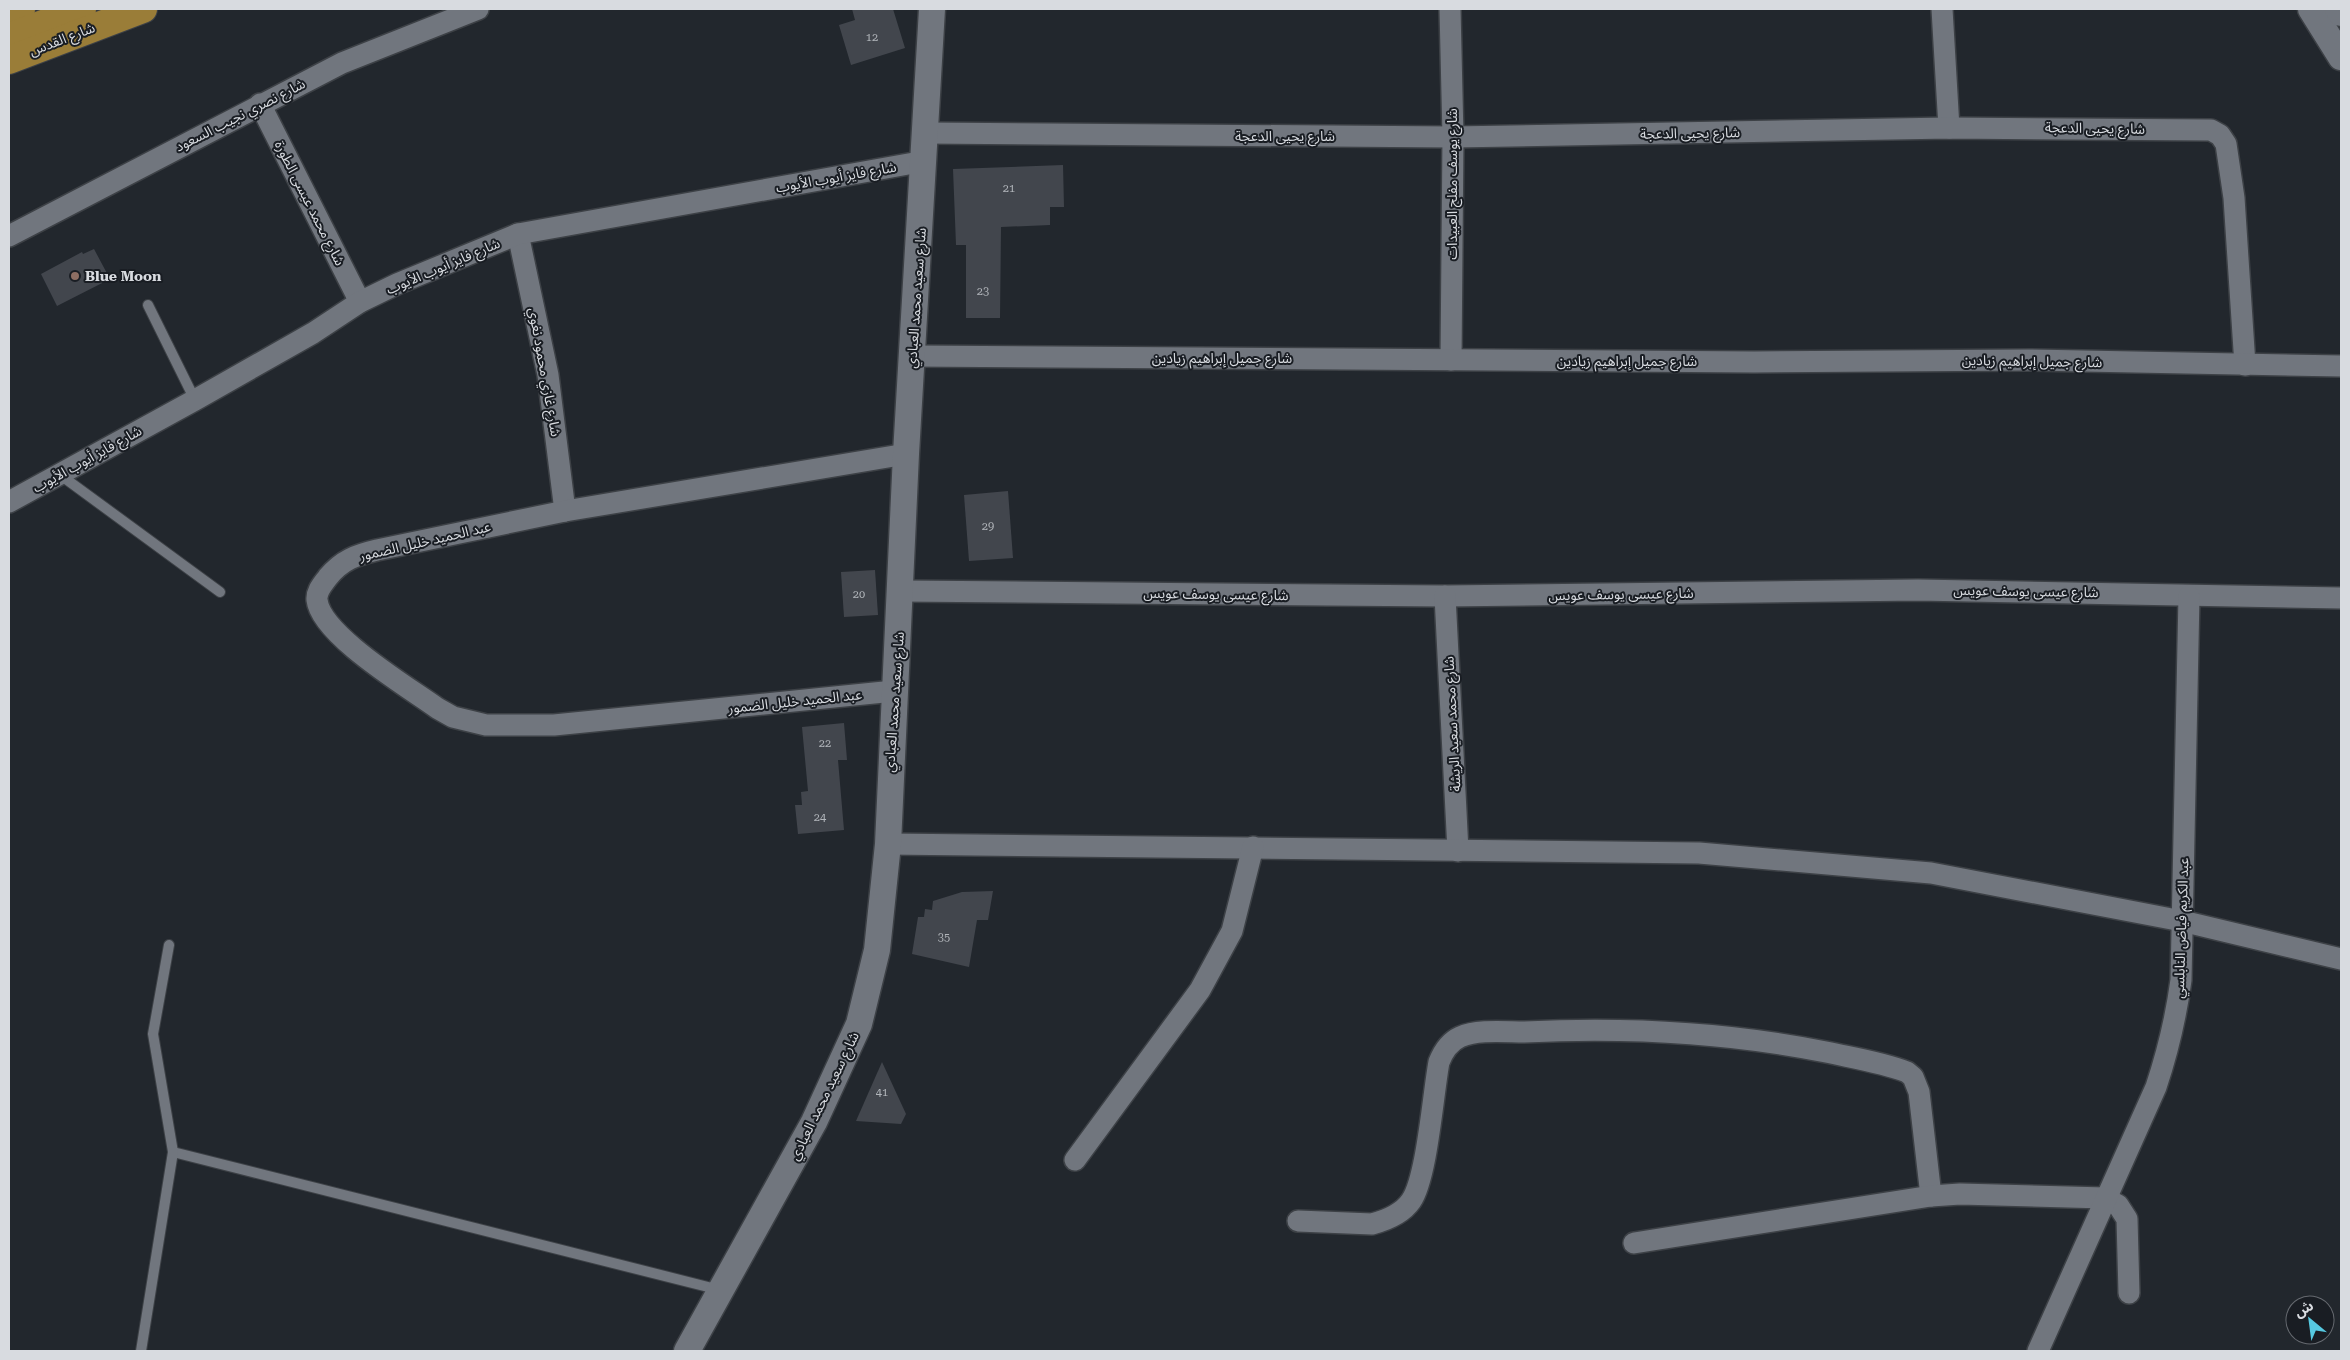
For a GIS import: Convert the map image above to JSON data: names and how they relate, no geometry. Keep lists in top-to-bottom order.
{
  "streets": {
    "highway": ["شارع القدس"],
    "street": [
      "شارع نصري نجيب السعود",
      "شارع يحيى الدعجة",
      "شارع فايز أيوب الأيوب",
      "شارع يوسف مفلح العبيدات",
      "شارع محمد عيسى الطورة",
      "شارع سعيد محمد العبادي",
      "شارع جميل إبراهيم زيادين",
      "شارع غازي محمود نغوي",
      "عبد الحميد خليل الضمور",
      "شارع عيسى يوسف عويس",
      "شارع محمد سعيد الريشة",
      "عبد الكريم فياض النابلسي"
    ]
  },
  "crossings": [
    ["شارع نصري نجيب السعود", "شارع محمد عيسى الطورة"],
    ["شارع يحيى الدعجة", "شارع يوسف مفلح العبيدات"],
    ["شارع يحيى الدعجة", "شارع سعيد محمد العبادي"],
    ["شارع يحيى الدعجة", "شارع جميل إبراهيم زيادين"],
    ["شارع فايز أيوب الأيوب", "شارع محمد عيسى الطورة"],
    ["شارع فايز أيوب الأيوب", "شارع سعيد محمد العبادي"],
    ["شارع فايز أيوب الأيوب", "شارع غازي محمود نغوي"],
    ["شارع يوسف مفلح العبيدات", "شارع جميل إبراهيم زيادين"],
    ["شارع سعيد محمد العبادي", "شارع جميل إبراهيم زيادين"],
    ["شارع سعيد محمد العبادي", "عبد الحميد خليل الضمور"],
    ["شارع سعيد محمد العبادي", "شارع عيسى يوسف عويس"],
    ["شارع غازي محمود نغوي", "عبد الحميد خليل الضمور"],
    ["شارع عيسى يوسف عويس", "شارع محمد سعيد الريشة"],
    ["شارع عيسى يوسف عويس", "عبد الكريم فياض النابلسي"]
  ],
  "places": ["Blue Moon"],
  "house_numbers": [
    "12",
    "21",
    "23",
    "29",
    "20",
    "22",
    "24",
    "35",
    "41"
  ],
  "north": "top left"
}
